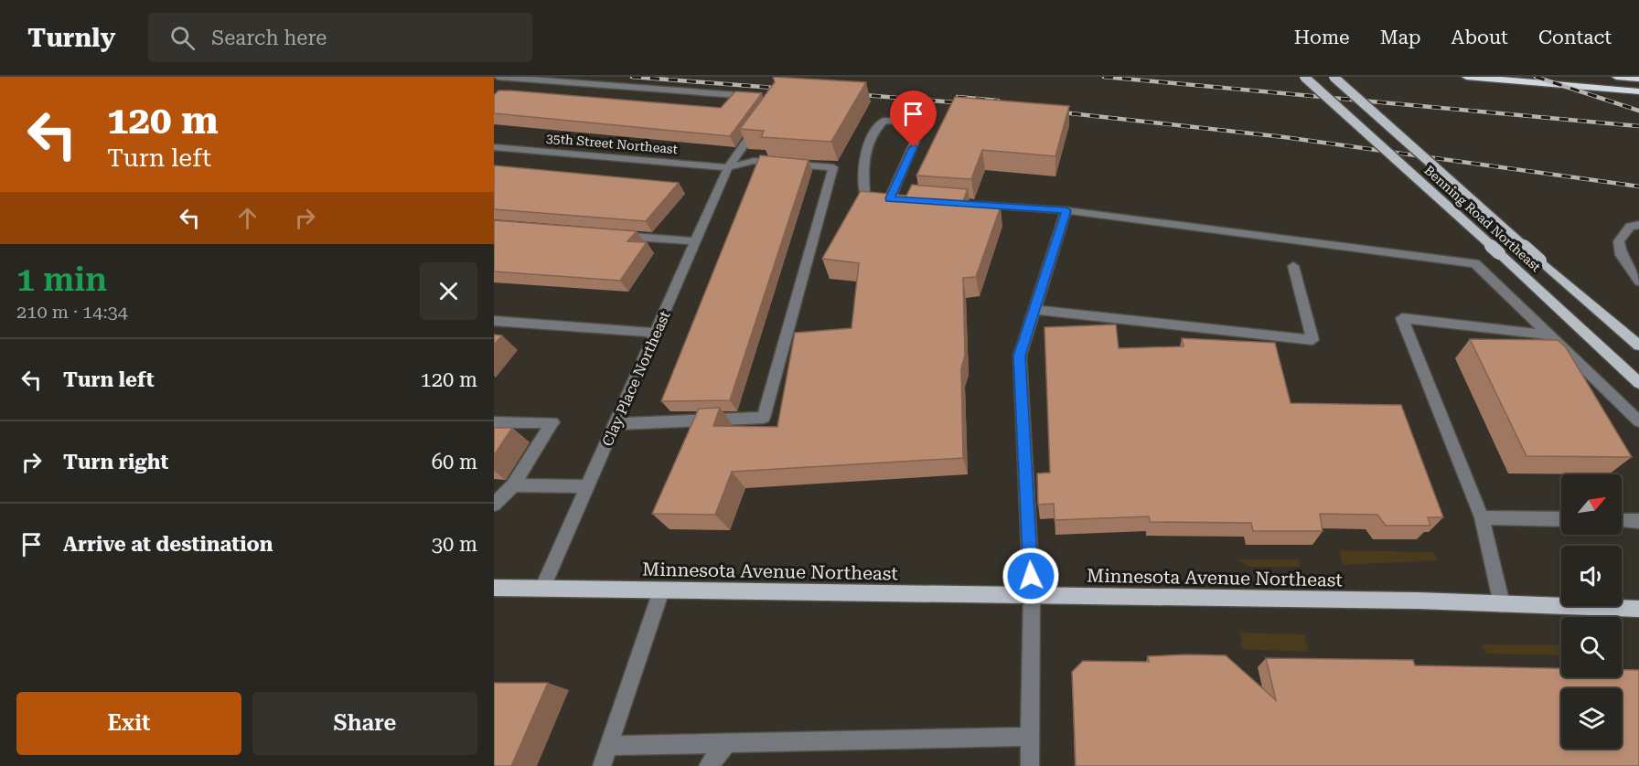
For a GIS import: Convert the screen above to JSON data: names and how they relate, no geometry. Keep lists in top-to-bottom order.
{
  "streets": {
    "main road": ["Benning Road Northeast", "Minnesota Avenue Northeast"],
    "street": ["35th Street Northeast", "Clay Place Northeast"]
  },
  "crossings": [
    ["35th Street Northeast", "Clay Place Northeast"],
    ["Clay Place Northeast", "Minnesota Avenue Northeast"]
  ],
  "north": "top right",
  "page": {
    "header": "Turnly",
    "search": "Search here",
    "nav": [
      "Home",
      "Map",
      "About",
      "Contact"
    ],
    "turn": ["120 m", "Turn left"],
    "heading": ["1 min", "210 m · 14:34"],
    "list": [
      {
        "name": "Turn left",
        "value": "120 m"
      },
      {
        "name": "Turn right",
        "value": "60 m"
      },
      {
        "name": "Arrive at destination",
        "value": "30 m"
      }
    ],
    "buttons": ["Exit", "Share"]
  }
}
